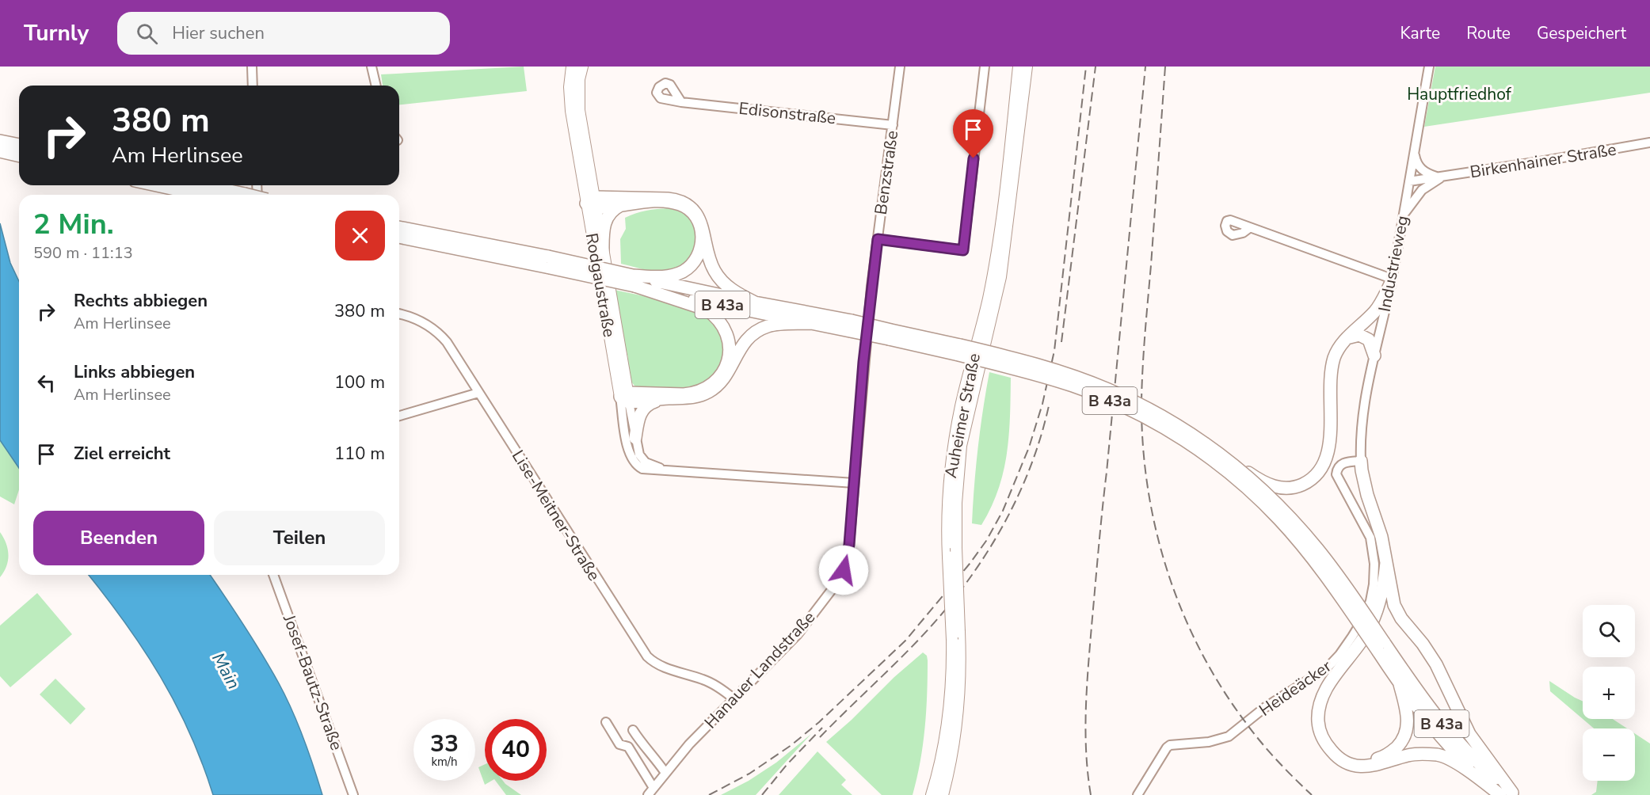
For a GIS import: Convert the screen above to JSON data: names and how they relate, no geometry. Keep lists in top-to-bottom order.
{
  "streets": {
    "highway": ["B 43a"],
    "main road": ["Rodgaustraße", "Auheimer Straße"],
    "street": [
      "Edisonstraße",
      "Birkenhainer Straße",
      "Benzstraße",
      "Industrieweg",
      "Lise-Meitner-Straße",
      "Hanauer Landstraße",
      "Josef-Bautz-Straße",
      "Heideäcker"
    ]
  },
  "crossings": [
    ["Edisonstraße", "Benzstraße"],
    ["Birkenhainer Straße", "Industrieweg"],
    ["Benzstraße", "Rodgaustraße"],
    ["Benzstraße", "Hanauer Landstraße"],
    ["Industrieweg", "Heideäcker"],
    ["Lise-Meitner-Straße", "Hanauer Landstraße"]
  ],
  "water": ["Main"],
  "parks": ["Hauptfriedhof"],
  "page": {
    "header": "Turnly",
    "search": "Hier suchen",
    "nav": ["Karte", "Route", "Gespeichert"],
    "turn": ["380 m", "Am Herlinsee"],
    "heading": ["2 Min.", "590 m · 11:13"],
    "list": [
      {
        "name": "Rechts abbiegen",
        "note": "Am Herlinsee",
        "value": "380 m"
      },
      {
        "name": "Links abbiegen",
        "note": "Am Herlinsee",
        "value": "100 m"
      },
      {
        "name": "Ziel erreicht",
        "value": "110 m"
      }
    ],
    "buttons": ["Beenden", "Teilen"],
    "map_buttons": ["+", "−"],
    "speed": "33 km/h",
    "limit": "40"
  }
}
